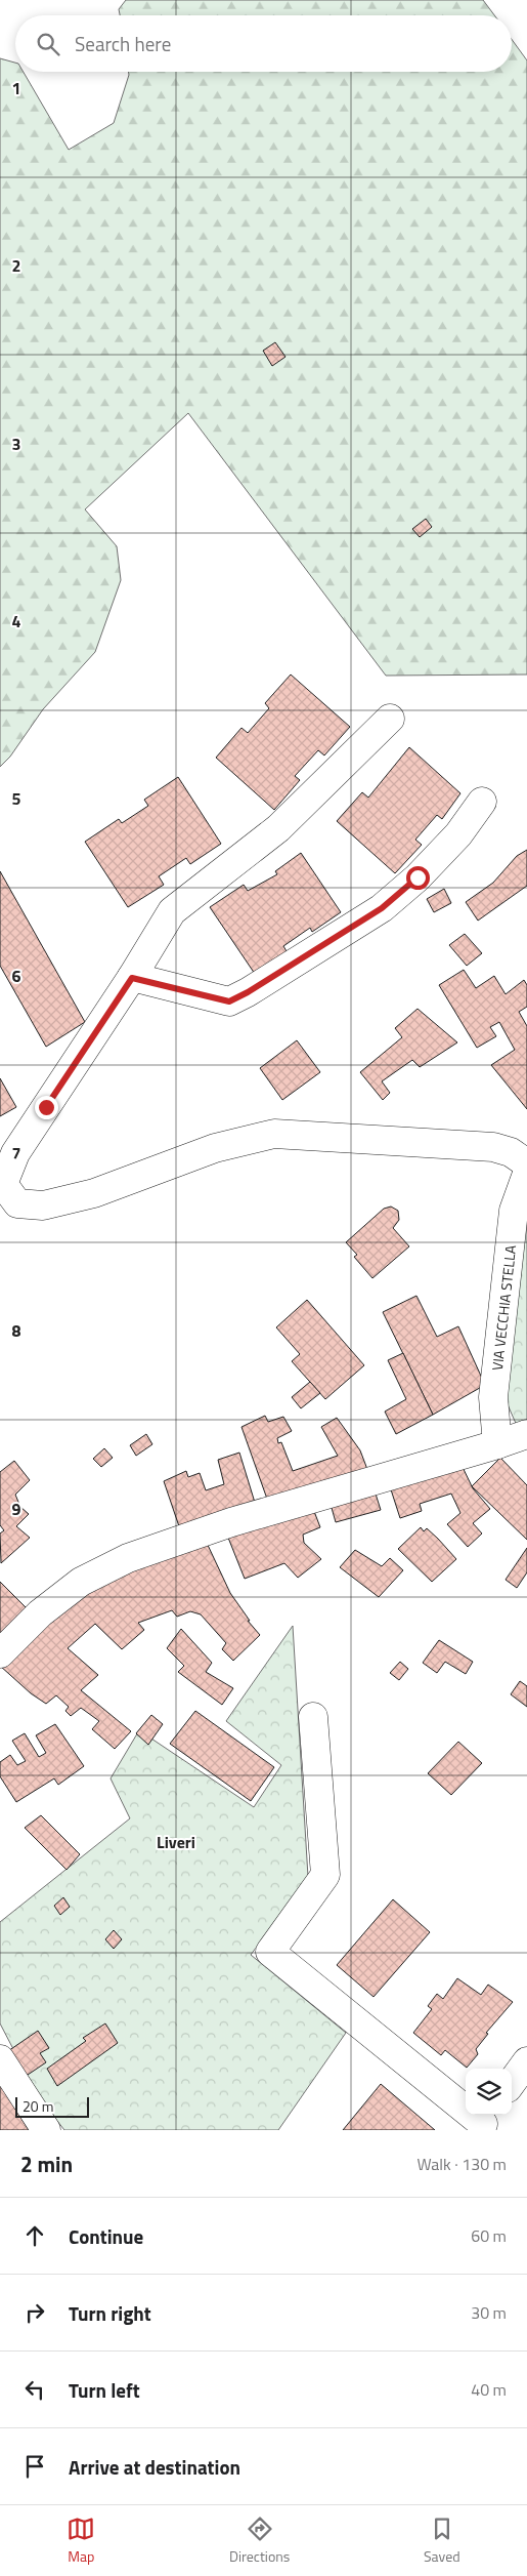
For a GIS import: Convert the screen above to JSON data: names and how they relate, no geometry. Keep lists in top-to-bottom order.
{
  "streets": {
    "street": ["VIA VECCHIA STELLA"]
  },
  "districts": ["Liveri"],
  "scale_bar": "20 m",
  "page": {
    "search": "Search here",
    "scale": "20 m",
    "heading": ["2 min", "Walk · 130 m"],
    "list": [
      ["Continue", "60 m"],
      ["Turn right", "30 m"],
      ["Turn left", "40 m"],
      "Arrive at destination"
    ],
    "nav": ["Map", "Directions", "Saved"]
  },
  "grid": {
    "rows": [
      "1",
      "2",
      "3",
      "4",
      "5",
      "6",
      "7",
      "8",
      "9"
    ]
  }
}
